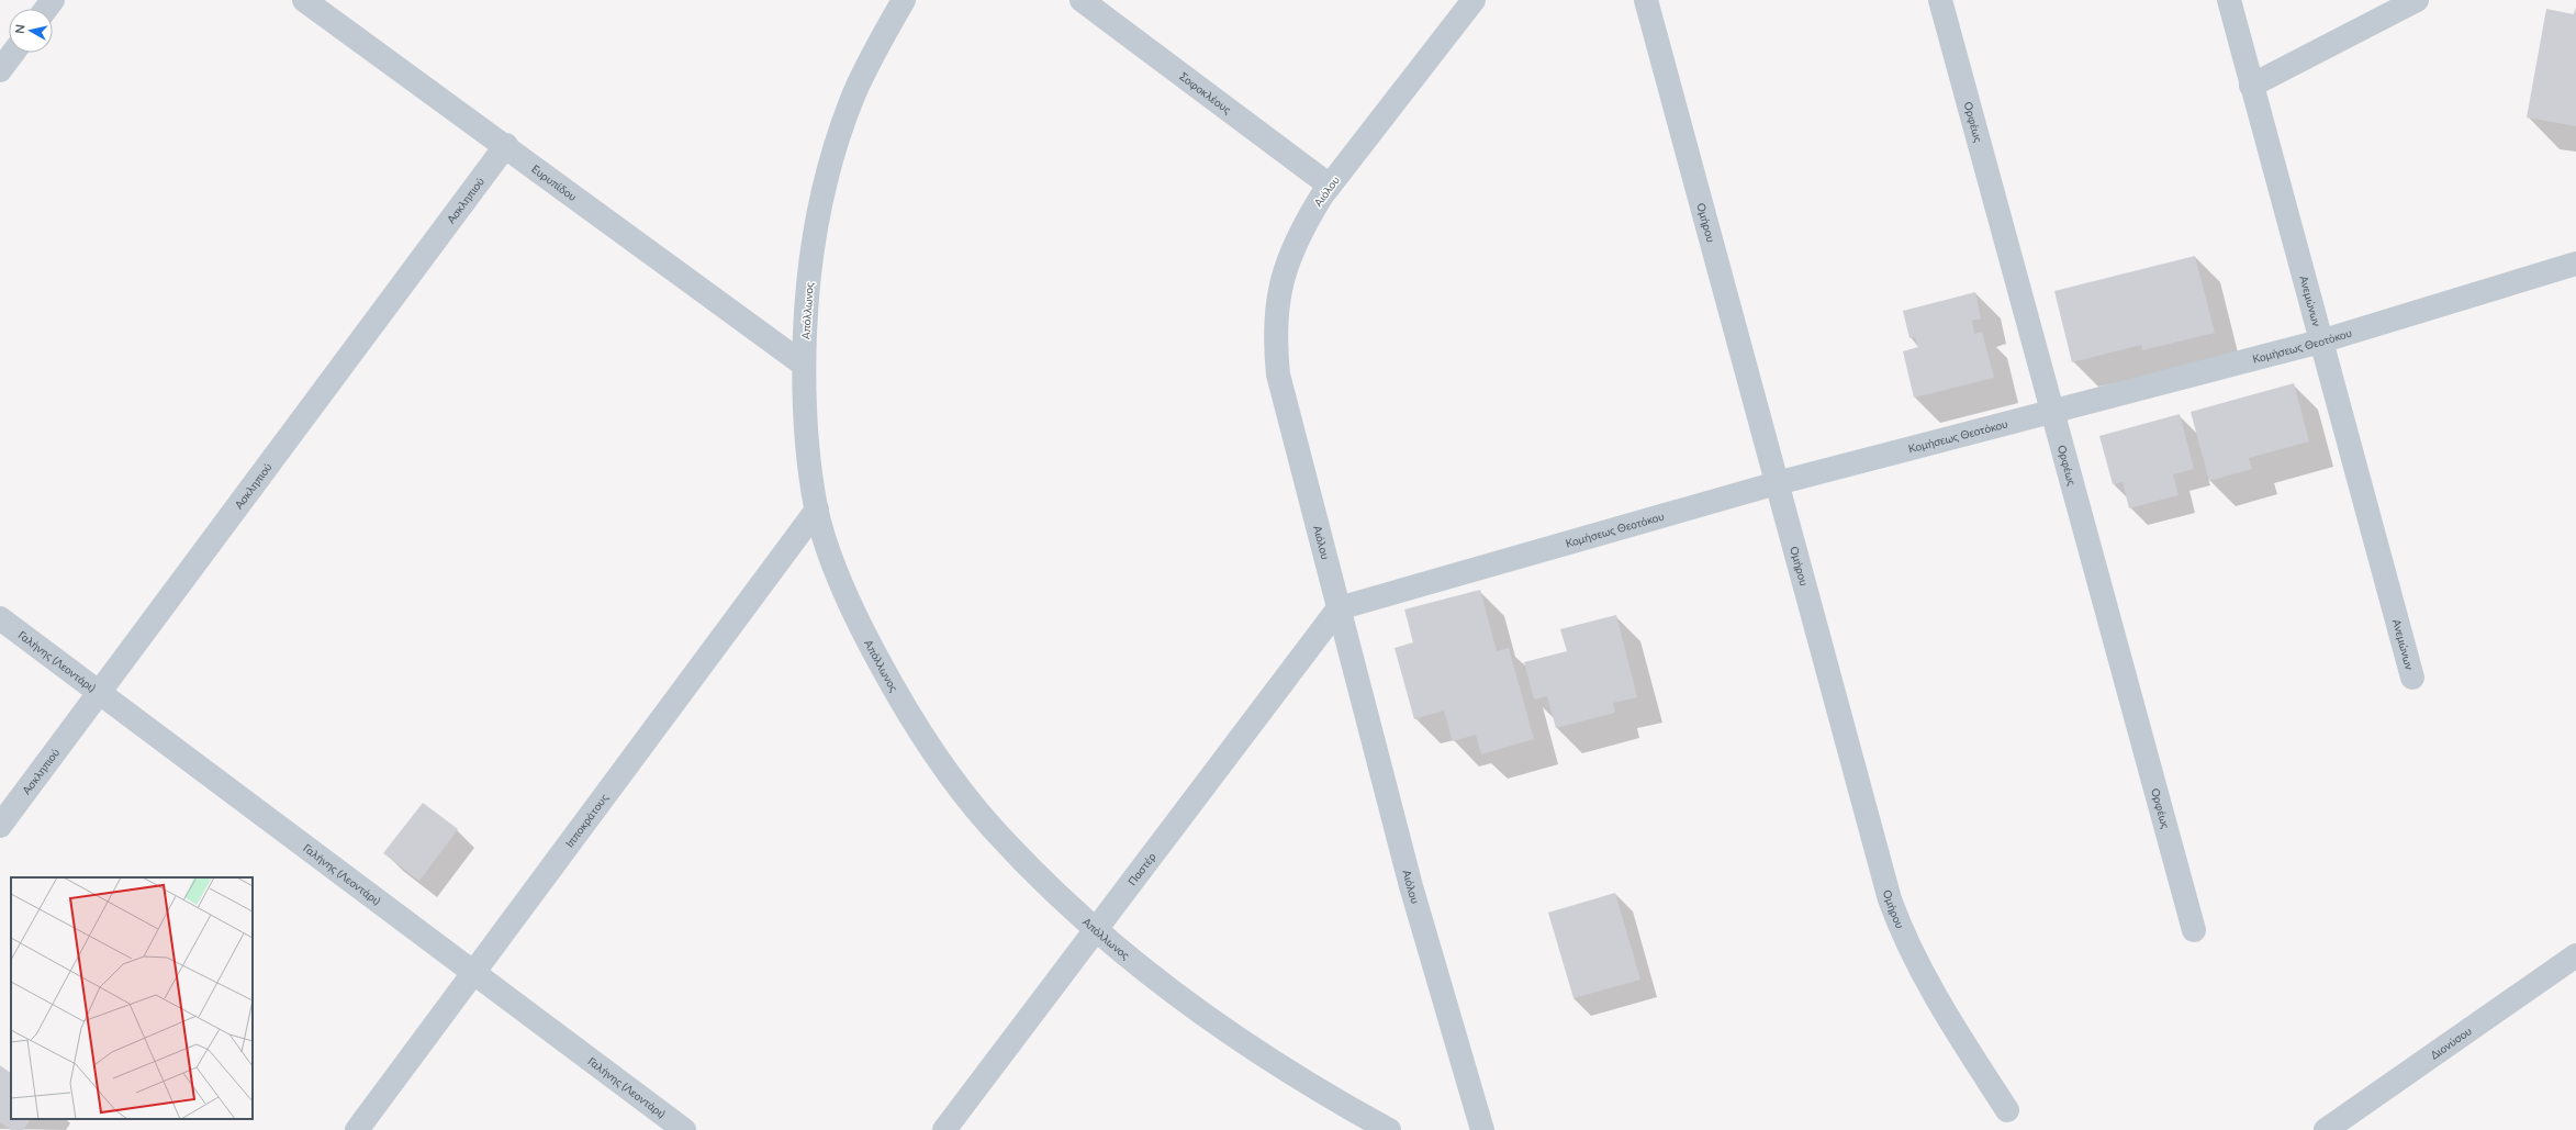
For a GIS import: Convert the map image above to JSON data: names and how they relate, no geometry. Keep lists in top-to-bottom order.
{
  "streets": {
    "street": [
      "Σοφοκλέους",
      "Ορφέως",
      "Ευρυπίδου",
      "Αιόλου",
      "Ασκληπιού",
      "Ομήρου",
      "Ανεμώνων",
      "Απόλλωνος",
      "Κομήσεως Θεοτόκου",
      "Γαλήνης (Λεοντάρι)",
      "Ιπποκράτους",
      "Παστέρ",
      "Διονύσου"
    ]
  },
  "crossings": [
    ["Σοφοκλέους", "Αιόλου"],
    ["Ορφέως", "Κομήσεως Θεοτόκου"],
    ["Ευρυπίδου", "Ασκληπιού"],
    ["Ευρυπίδου", "Απόλλωνος"],
    ["Αιόλου", "Κομήσεως Θεοτόκου"],
    ["Αιόλου", "Παστέρ"],
    ["Ασκληπιού", "Γαλήνης (Λεοντάρι)"],
    ["Ομήρου", "Κομήσεως Θεοτόκου"],
    ["Ανεμώνων", "Κομήσεως Θεοτόκου"],
    ["Απόλλωνος", "Ιπποκράτους"],
    ["Απόλλωνος", "Παστέρ"],
    ["Κομήσεως Θεοτόκου", "Παστέρ"],
    ["Γαλήνης (Λεοντάρι)", "Ιπποκράτους"]
  ],
  "north": "left"
}
